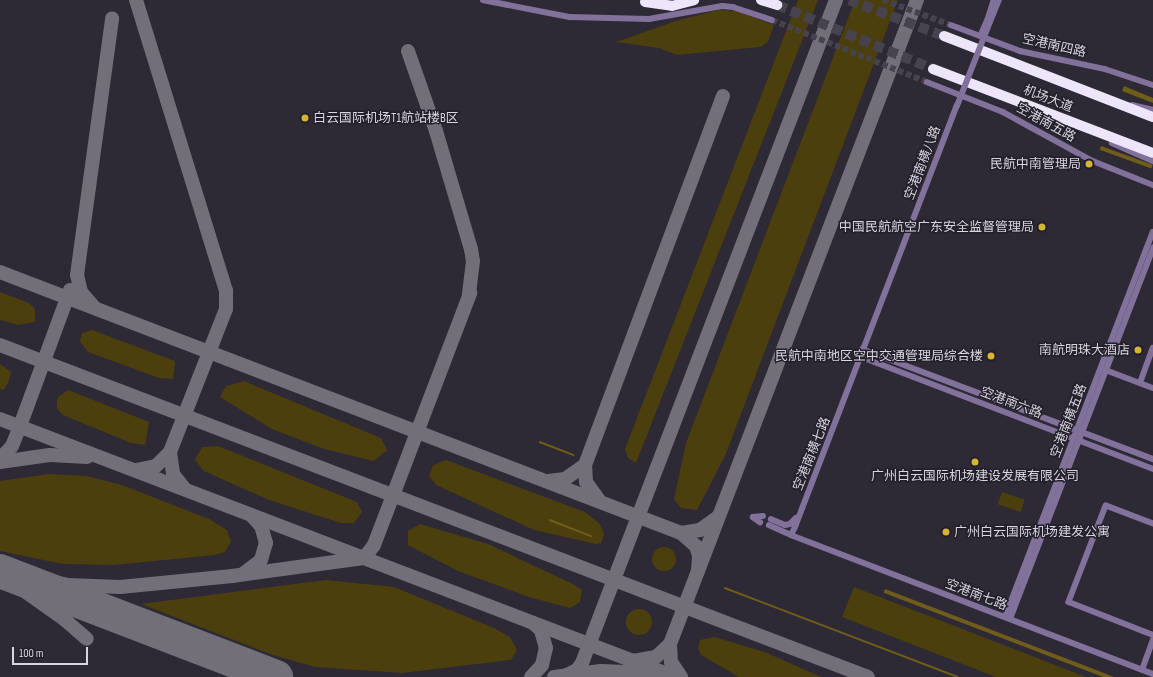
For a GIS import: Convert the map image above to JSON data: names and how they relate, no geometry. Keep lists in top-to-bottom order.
{
  "streets": {
    "highway": ["机场大道"],
    "street": [
      "空港南四路",
      "空港南五路",
      "空港南横八路",
      "空港南六路",
      "空港南横五路",
      "空港南横七路",
      "空港南七路"
    ]
  },
  "crossings": [
    ["空港南横八路", "空港南六路"],
    ["空港南横八路", "空港南横七路"],
    ["空港南六路", "空港南横五路"],
    ["空港南六路", "空港南横七路"],
    ["空港南横五路", "空港南七路"],
    ["空港南横七路", "空港南七路"]
  ],
  "places": [
    "白云国际机场T1航站楼B区",
    "民航中南管理局",
    "中国民航航空广东安全监督管理局",
    "南航明珠大酒店",
    "民航中南地区空中交通管理局综合楼",
    "广州白云国际机场建设发展有限公司",
    "广州白云国际机场建发公寓"
  ],
  "scale_bar": "100 m"
}
